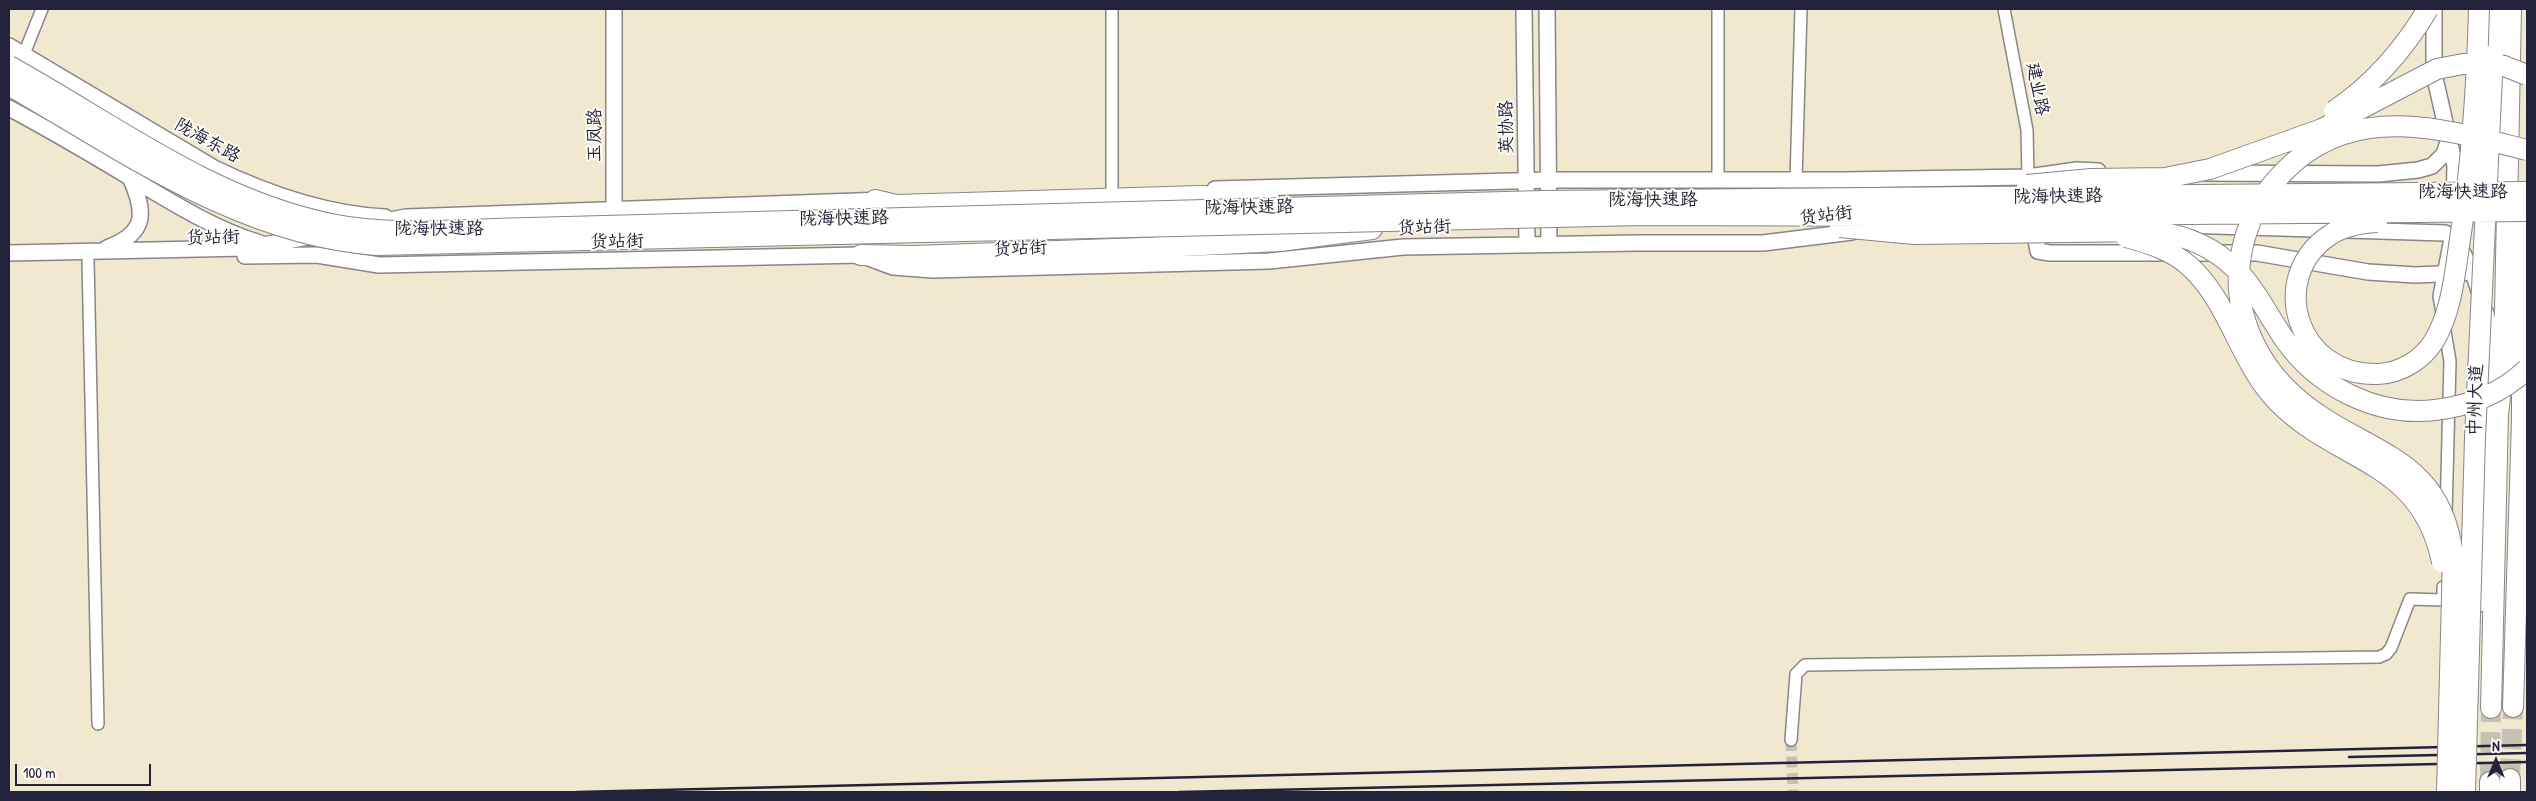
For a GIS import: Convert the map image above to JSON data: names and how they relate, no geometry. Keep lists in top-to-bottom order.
{
  "streets": {
    "highway": ["陇海快速路", "中州大道"],
    "street": [
      "建业路",
      "英协路",
      "玉凤路",
      "陇海东路",
      "货站街"
    ]
  },
  "crossings": [
    ["建业路", "货站街"],
    ["英协路", "货站街"],
    ["玉凤路", "货站街"],
    ["陇海东路", "陇海快速路"],
    ["陇海东路", "货站街"]
  ],
  "scale_bar": "100 m",
  "north": "top"
}
